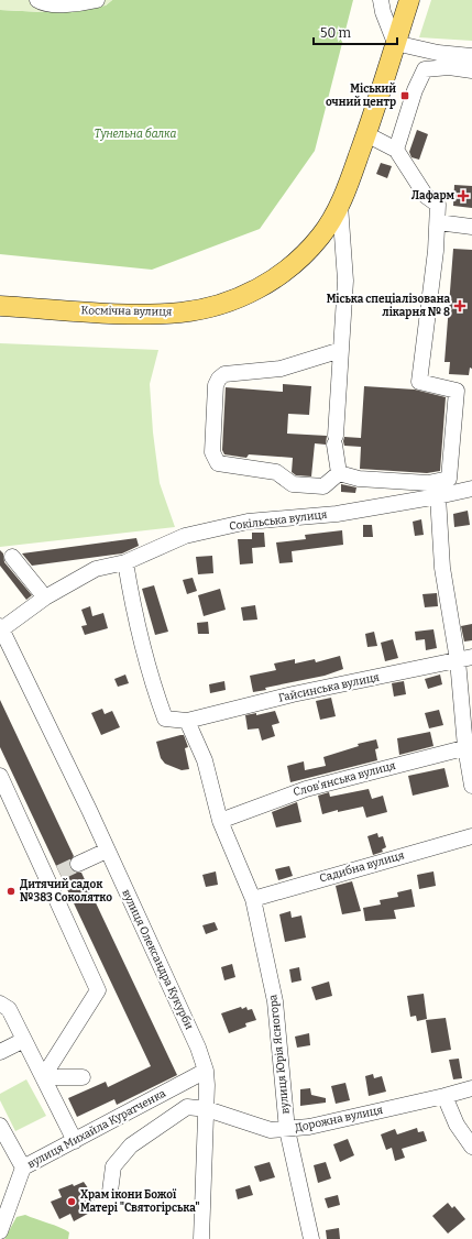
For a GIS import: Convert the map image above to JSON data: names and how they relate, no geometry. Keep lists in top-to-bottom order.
{
  "streets": {
    "main road": ["Космічна вулиця"],
    "street": [
      "Сокільська вулиця",
      "Гайсинська вулиця",
      "Словʼянська вулиця",
      "Садибна вулиця",
      "вулиця Олександра Кукурби",
      "вулиця Юрія Ясногора",
      "Дорожна вулиця",
      "вулиця Михайла Куратченка"
    ]
  },
  "crossings": [
    ["Сокільська вулиця", "вулиця Олександра Кукурби"],
    ["Гайсинська вулиця", "вулиця Юрія Ясногора"],
    ["Словʼянська вулиця", "вулиця Юрія Ясногора"],
    ["Садибна вулиця", "вулиця Юрія Ясногора"],
    ["вулиця Олександра Кукурби", "Дорожна вулиця"],
    ["вулиця Олександра Кукурби", "вулиця Михайла Куратченка"],
    ["вулиця Юрія Ясногора", "Дорожна вулиця"]
  ],
  "parks": ["Тунельна балка"],
  "places": {
    "transit": ["Міський очний центр"],
    "health": ["Лафарм", "Міська спеціалізована лікарня № 8"],
    "other": ["Дитячий садок №383 Соколятко", "Храм ікони Божої Матері \"Святогірська\""]
  },
  "scale_bar": "50 m"
}
